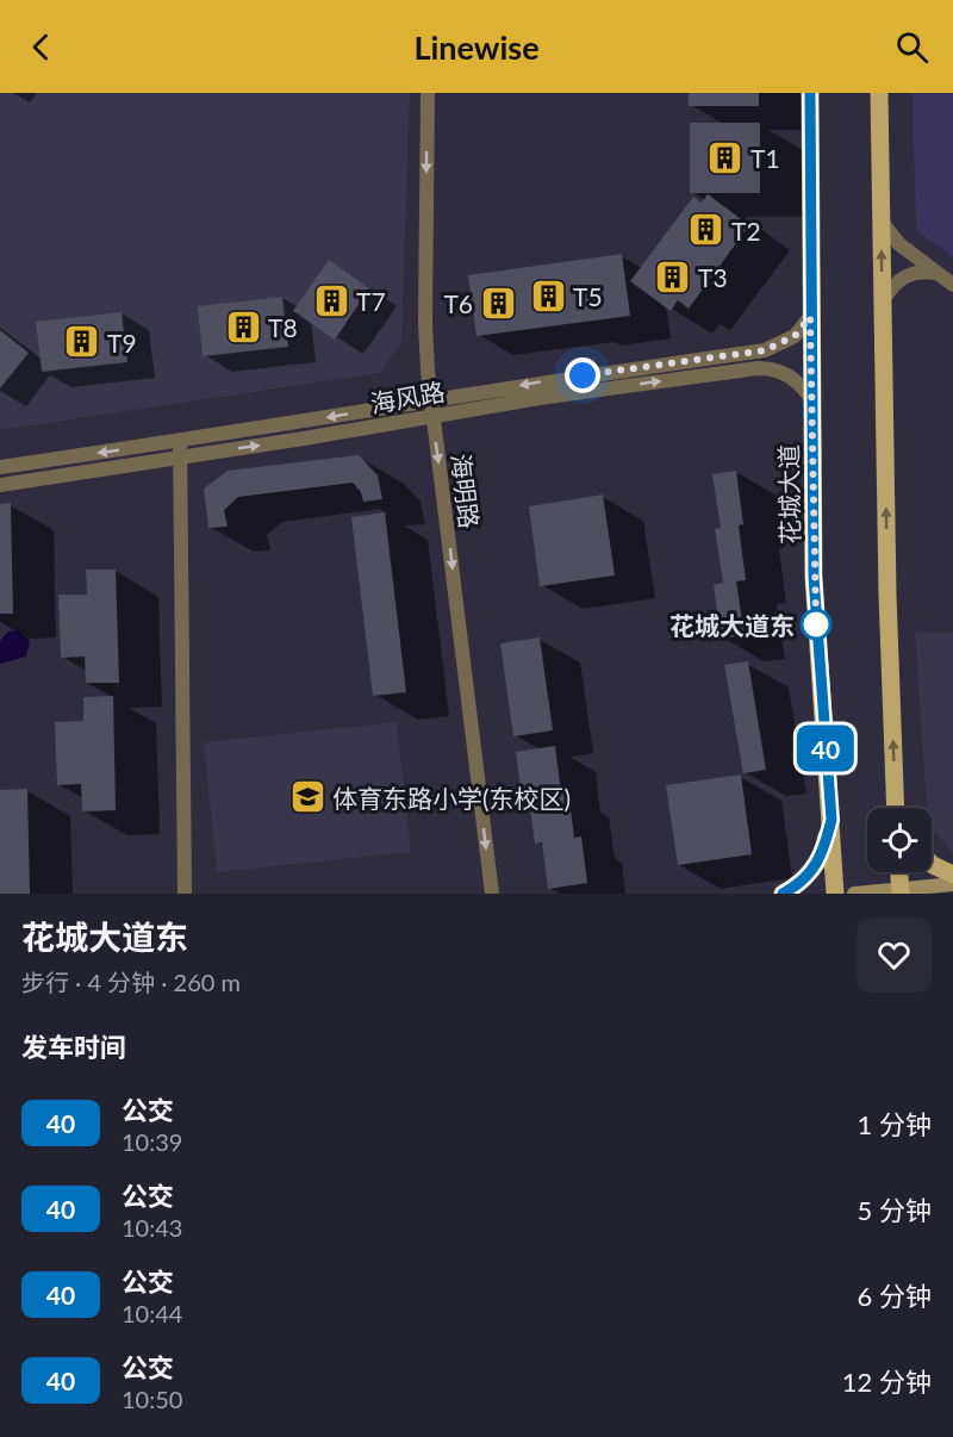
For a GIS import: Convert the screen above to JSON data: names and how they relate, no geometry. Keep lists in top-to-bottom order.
{
  "streets": {
    "main road": ["花城大道"],
    "street": ["海风路", "海明路"]
  },
  "crossings": [
    ["海风路", "海明路"],
    ["海风路", "花城大道"]
  ],
  "one_way": ["海明路"],
  "places": {
    "building": [
      "T1",
      "T2",
      "T3",
      "T5",
      "T7",
      "T6",
      "T8",
      "T9"
    ],
    "other": ["花城大道东"],
    "school or university": ["体育东路小学(东校区)"]
  },
  "lines": ["bus line 40"],
  "page": {
    "header": "Linewise",
    "on_map": "40",
    "heading": [
      ["花城大道东", "步行 · 4 分钟 · 260 m"],
      "发车时间"
    ],
    "list": [
      {
        "mark": "40",
        "name": "公交",
        "note": "10:39",
        "value": "1 分钟"
      },
      {
        "mark": "40",
        "name": "公交",
        "note": "10:43",
        "value": "5 分钟"
      },
      {
        "mark": "40",
        "name": "公交",
        "note": "10:44",
        "value": "6 分钟"
      },
      {
        "mark": "40",
        "name": "公交",
        "note": "10:50",
        "value": "12 分钟"
      }
    ]
  }
}
